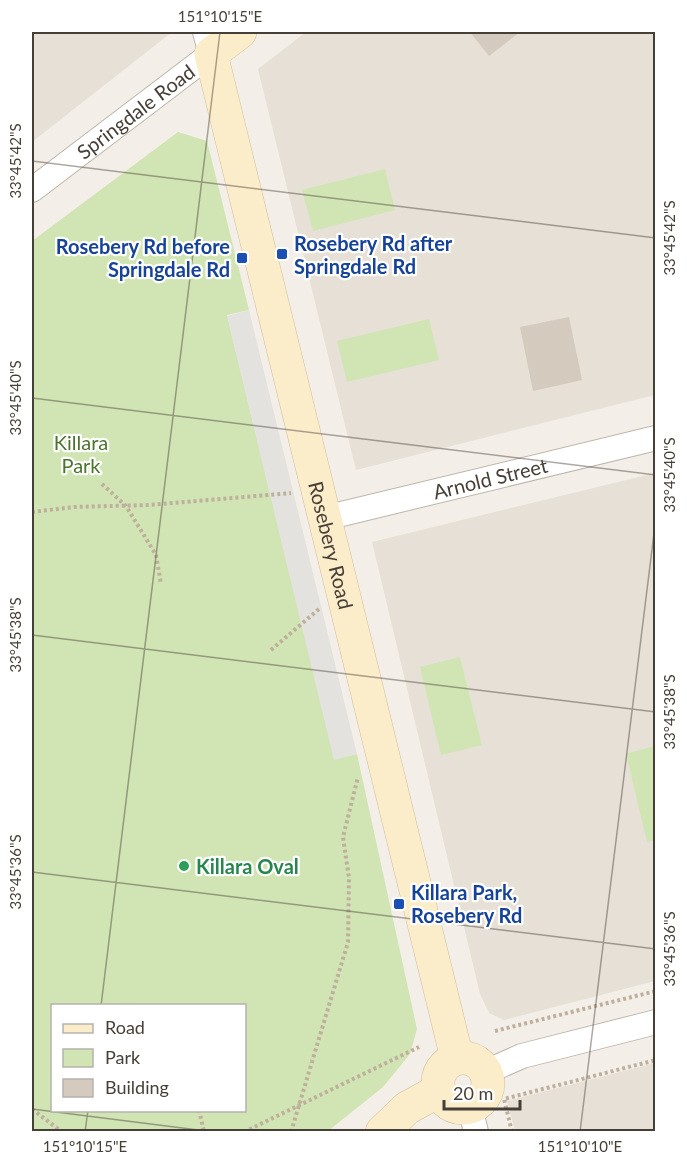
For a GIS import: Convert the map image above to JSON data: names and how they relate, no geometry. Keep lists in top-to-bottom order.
{
  "streets": {
    "main road": ["Springdale Road", "Rosebery Road"],
    "street": ["Arnold Street"]
  },
  "crossings": [
    ["Springdale Road", "Rosebery Road"],
    ["Arnold Street", "Rosebery Road"]
  ],
  "parks": ["Killara Park"],
  "places": {
    "transit": ["Rosebery Rd after Springdale Rd", "Rosebery Rd before Springdale Rd", "Killara Park, Rosebery Rd"],
    "other": ["Killara Oval"]
  },
  "legend": ["Road", "Park", "Building"],
  "scale_bar": "20 m",
  "coordinates": [
    "151°10'15\"E",
    "33°45'42\"S",
    "33°45'40\"S",
    "33°45'38\"S",
    "33°45'36\"S",
    "151°10'10\"E"
  ]
}
